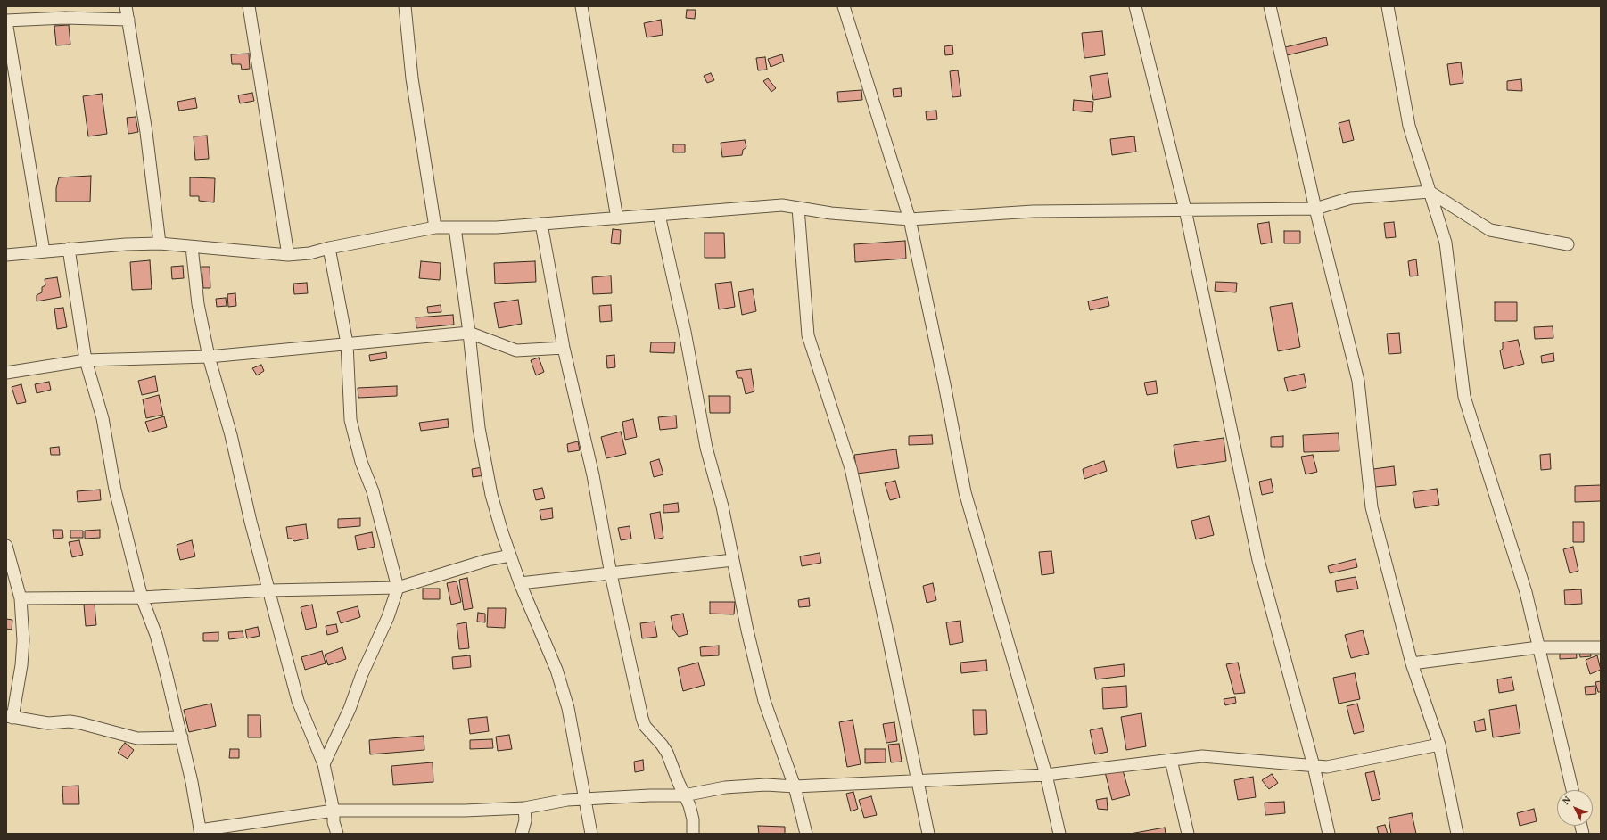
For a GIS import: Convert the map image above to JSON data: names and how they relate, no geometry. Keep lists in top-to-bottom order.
{
  "north": "top left"
}
